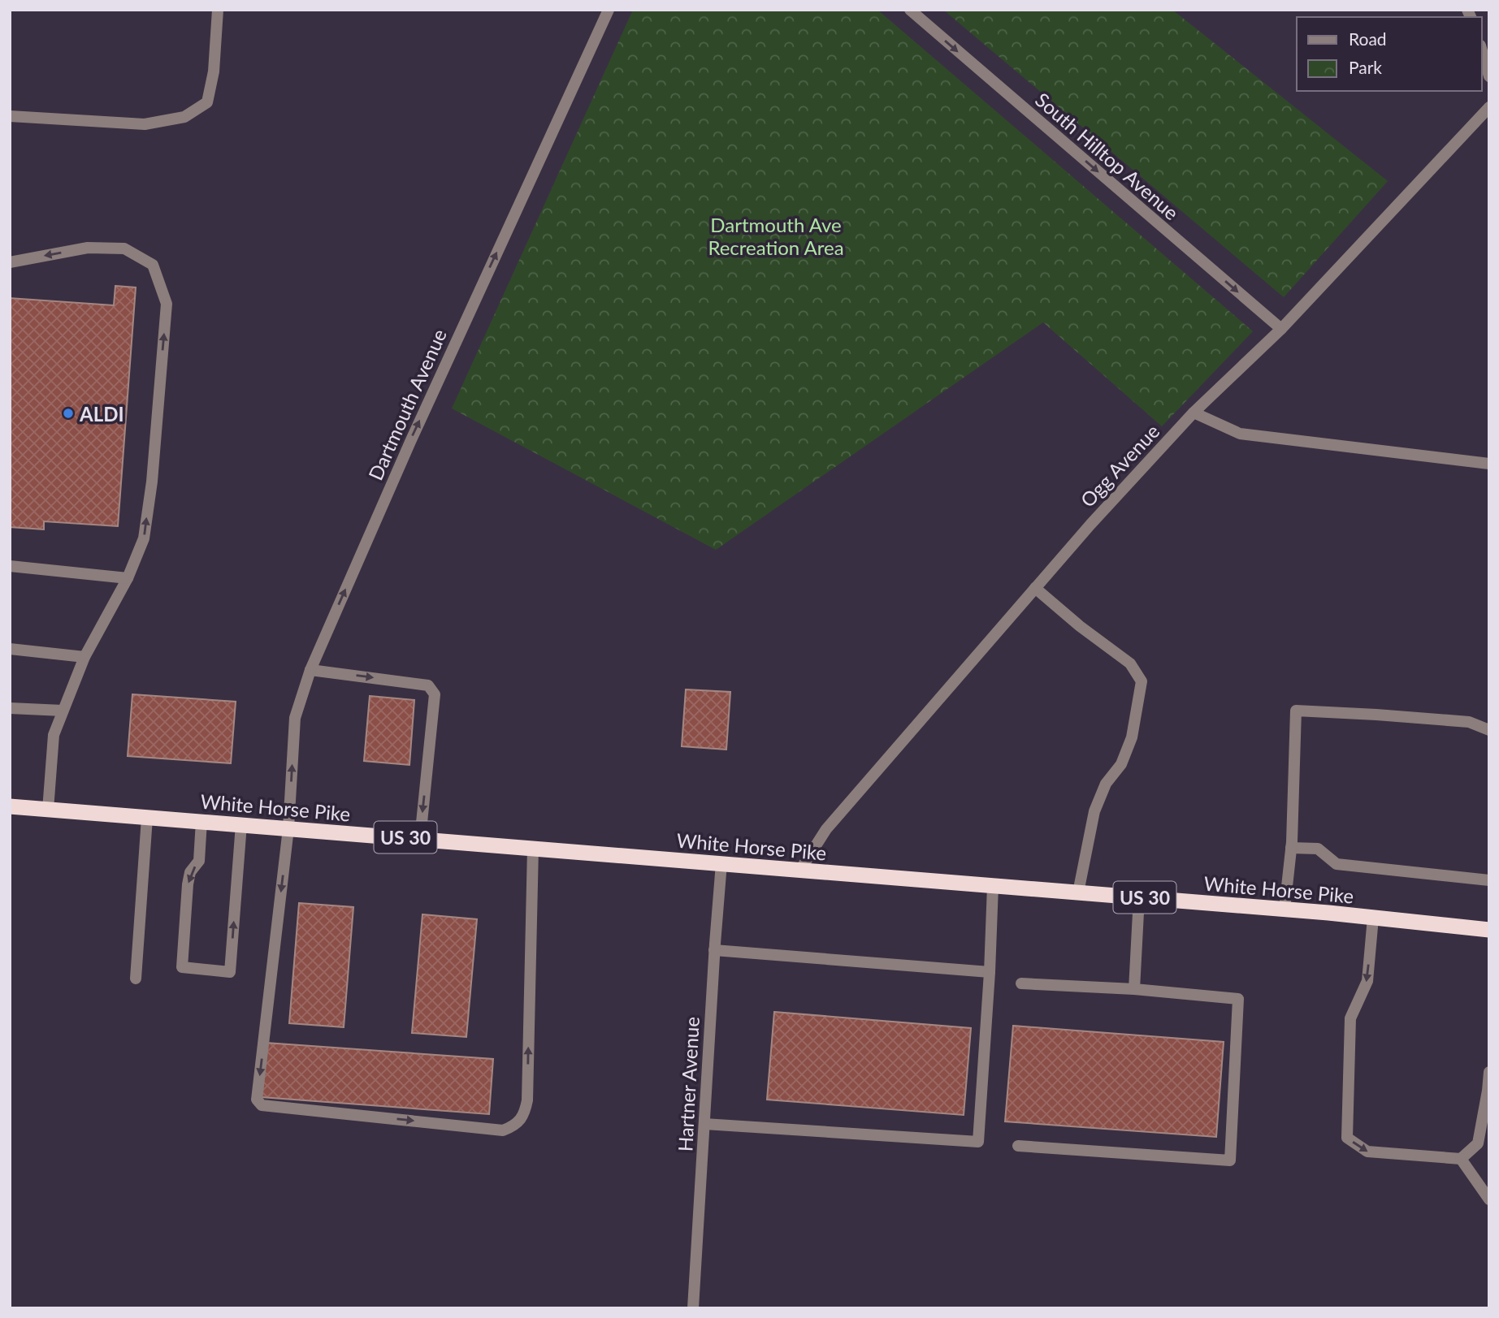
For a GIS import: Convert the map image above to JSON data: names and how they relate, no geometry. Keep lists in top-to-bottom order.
{
  "streets": {
    "highway": ["White Horse Pike", "US 30"],
    "street": [
      "South Hilltop Avenue",
      "Dartmouth Avenue",
      "Ogg Avenue",
      "Hartner Avenue"
    ]
  },
  "crossings": [
    ["South Hilltop Avenue", "Ogg Avenue"],
    ["Dartmouth Avenue", "White Horse Pike"],
    ["Ogg Avenue", "White Horse Pike"],
    ["White Horse Pike", "Hartner Avenue"]
  ],
  "one_way": ["South Hilltop Avenue"],
  "parks": ["Dartmouth Ave Recreation Area"],
  "places": ["ALDI"],
  "legend": ["Road", "Park"]
}
